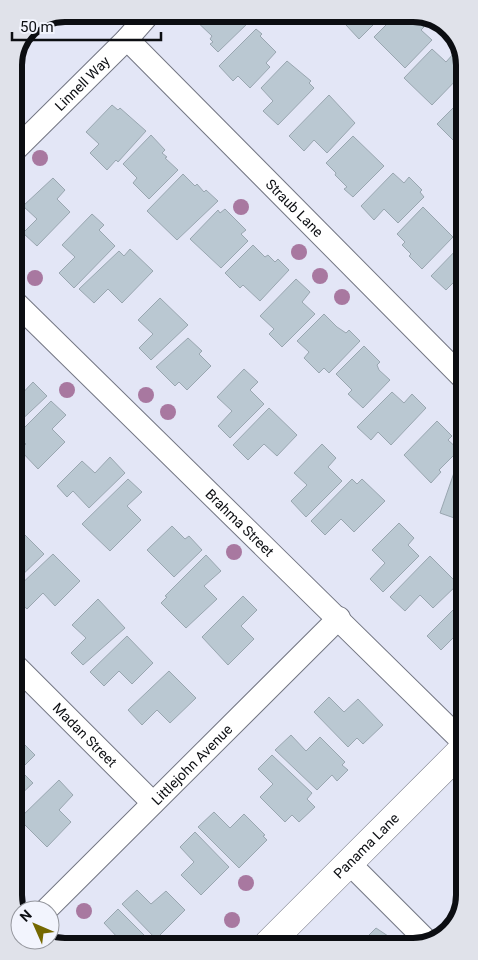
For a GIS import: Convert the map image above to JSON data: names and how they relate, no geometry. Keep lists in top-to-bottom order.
{
  "streets": {
    "main road": ["Panama Lane"],
    "street": [
      "Linnell Way",
      "Straub Lane",
      "Brahma Street",
      "Madan Street",
      "Littlejohn Avenue"
    ]
  },
  "crossings": [
    ["Linnell Way", "Straub Lane"],
    ["Brahma Street", "Littlejohn Avenue"],
    ["Madan Street", "Littlejohn Avenue"]
  ],
  "scale_bar": "50 m",
  "north": "top left"
}
